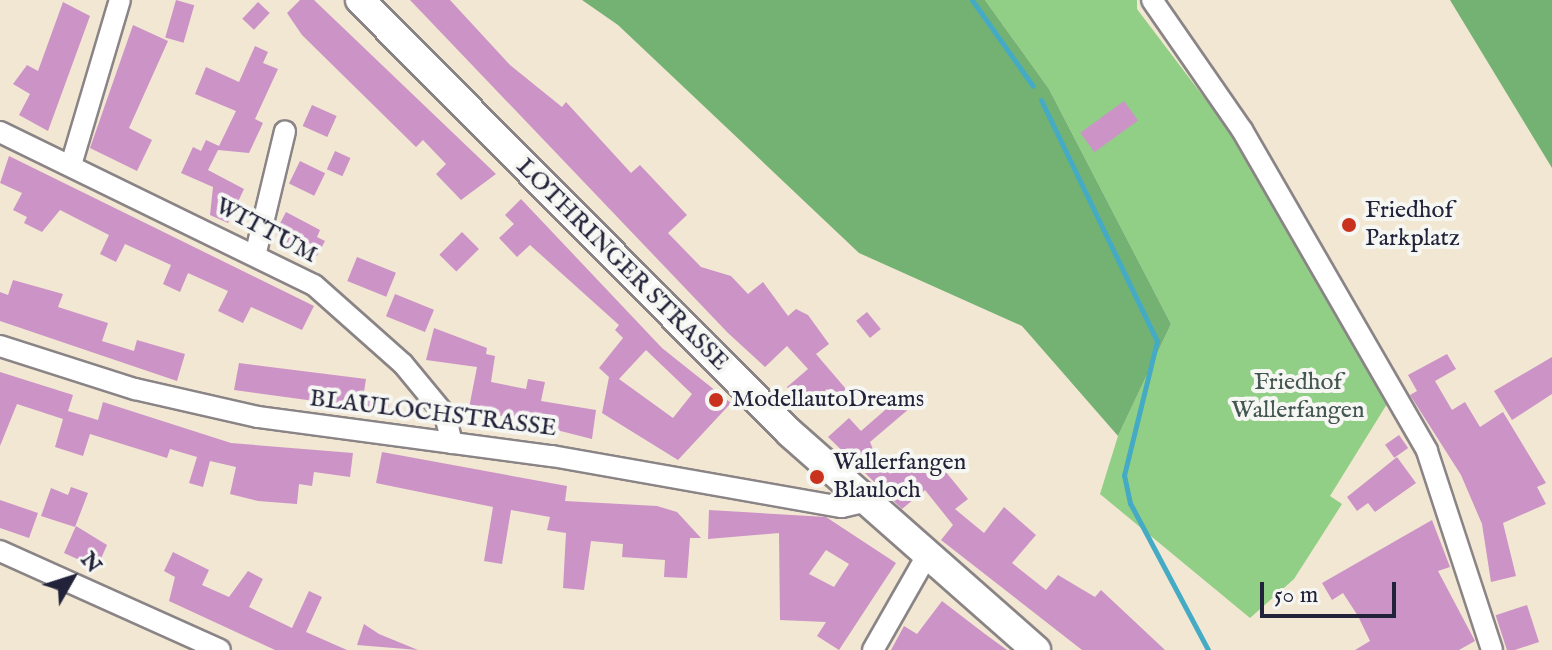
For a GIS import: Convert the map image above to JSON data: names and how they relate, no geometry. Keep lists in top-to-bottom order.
{
  "streets": {
    "street": ["WITTUM", "LOTHRINGER STRASSE", "BLAULOCHSTRASSE"]
  },
  "crossings": [
    ["WITTUM", "BLAULOCHSTRASSE"],
    ["LOTHRINGER STRASSE", "BLAULOCHSTRASSE"]
  ],
  "parks": ["Friedhof Wallerfangen"],
  "places": ["Friedhof Parkplatz", "ModellautoDreams", "Wallerfangen Blauloch"],
  "scale_bar": "50 m",
  "north": "top right"
}
